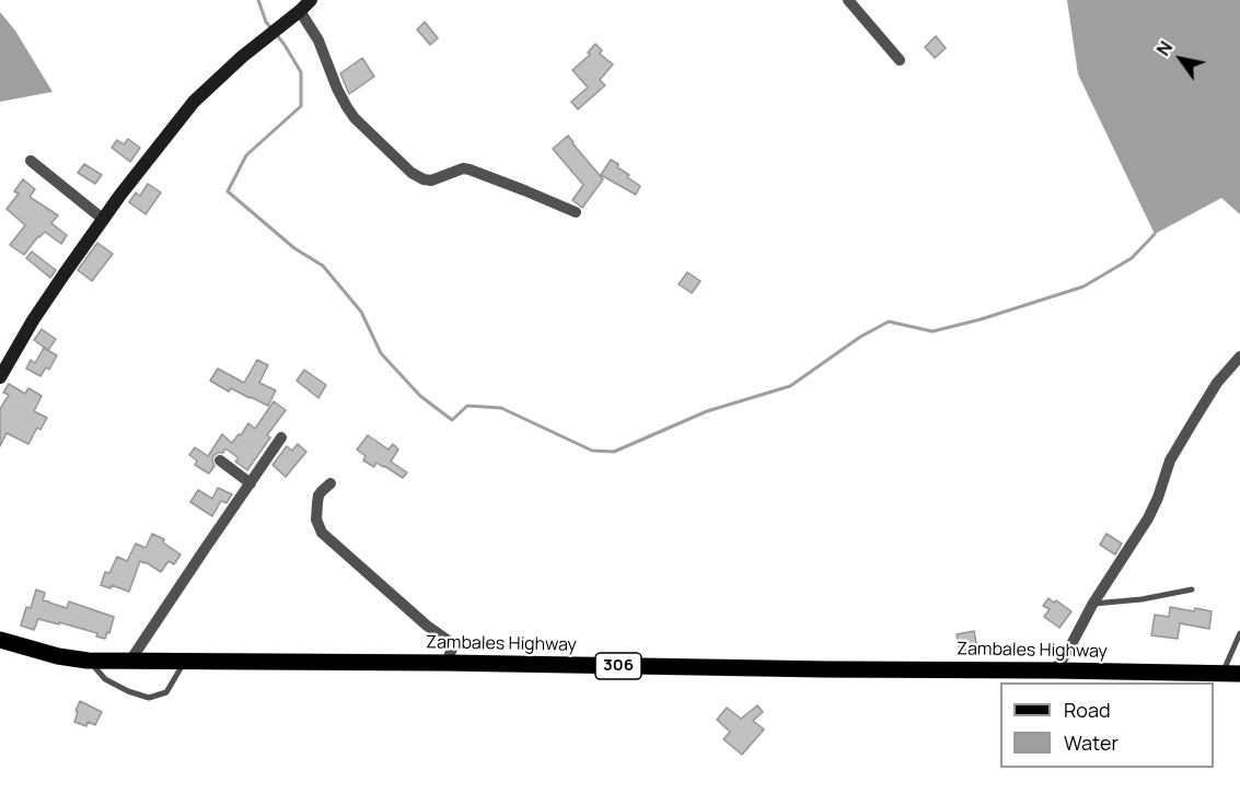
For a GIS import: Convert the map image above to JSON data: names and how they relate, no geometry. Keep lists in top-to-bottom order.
{
  "streets": {
    "main road": ["Zambales Highway", "306"]
  },
  "legend": ["Road", "Water"],
  "north": "top left"
}
